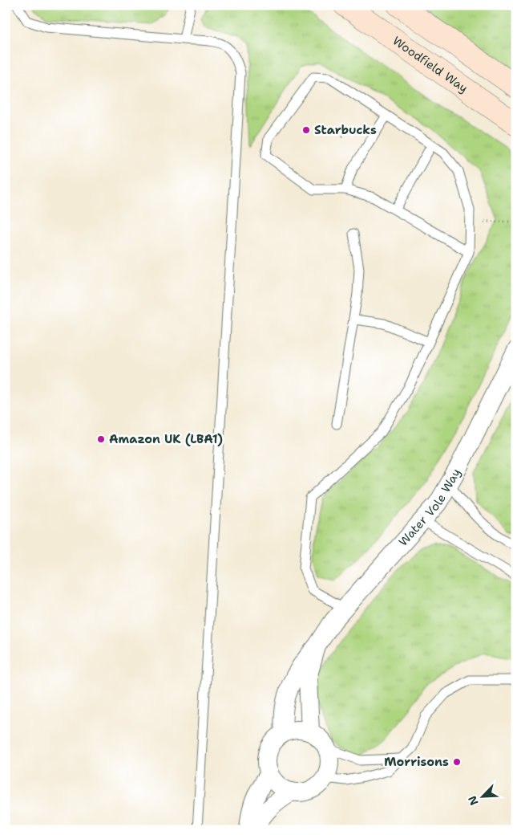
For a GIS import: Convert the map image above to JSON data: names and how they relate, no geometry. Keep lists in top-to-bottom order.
{
  "streets": {
    "street": ["Woodfield Way", "Water Vole Way"]
  },
  "places": ["Starbucks", "Amazon UK (LBA1)", "Morrisons"],
  "north": "bottom left"
}
